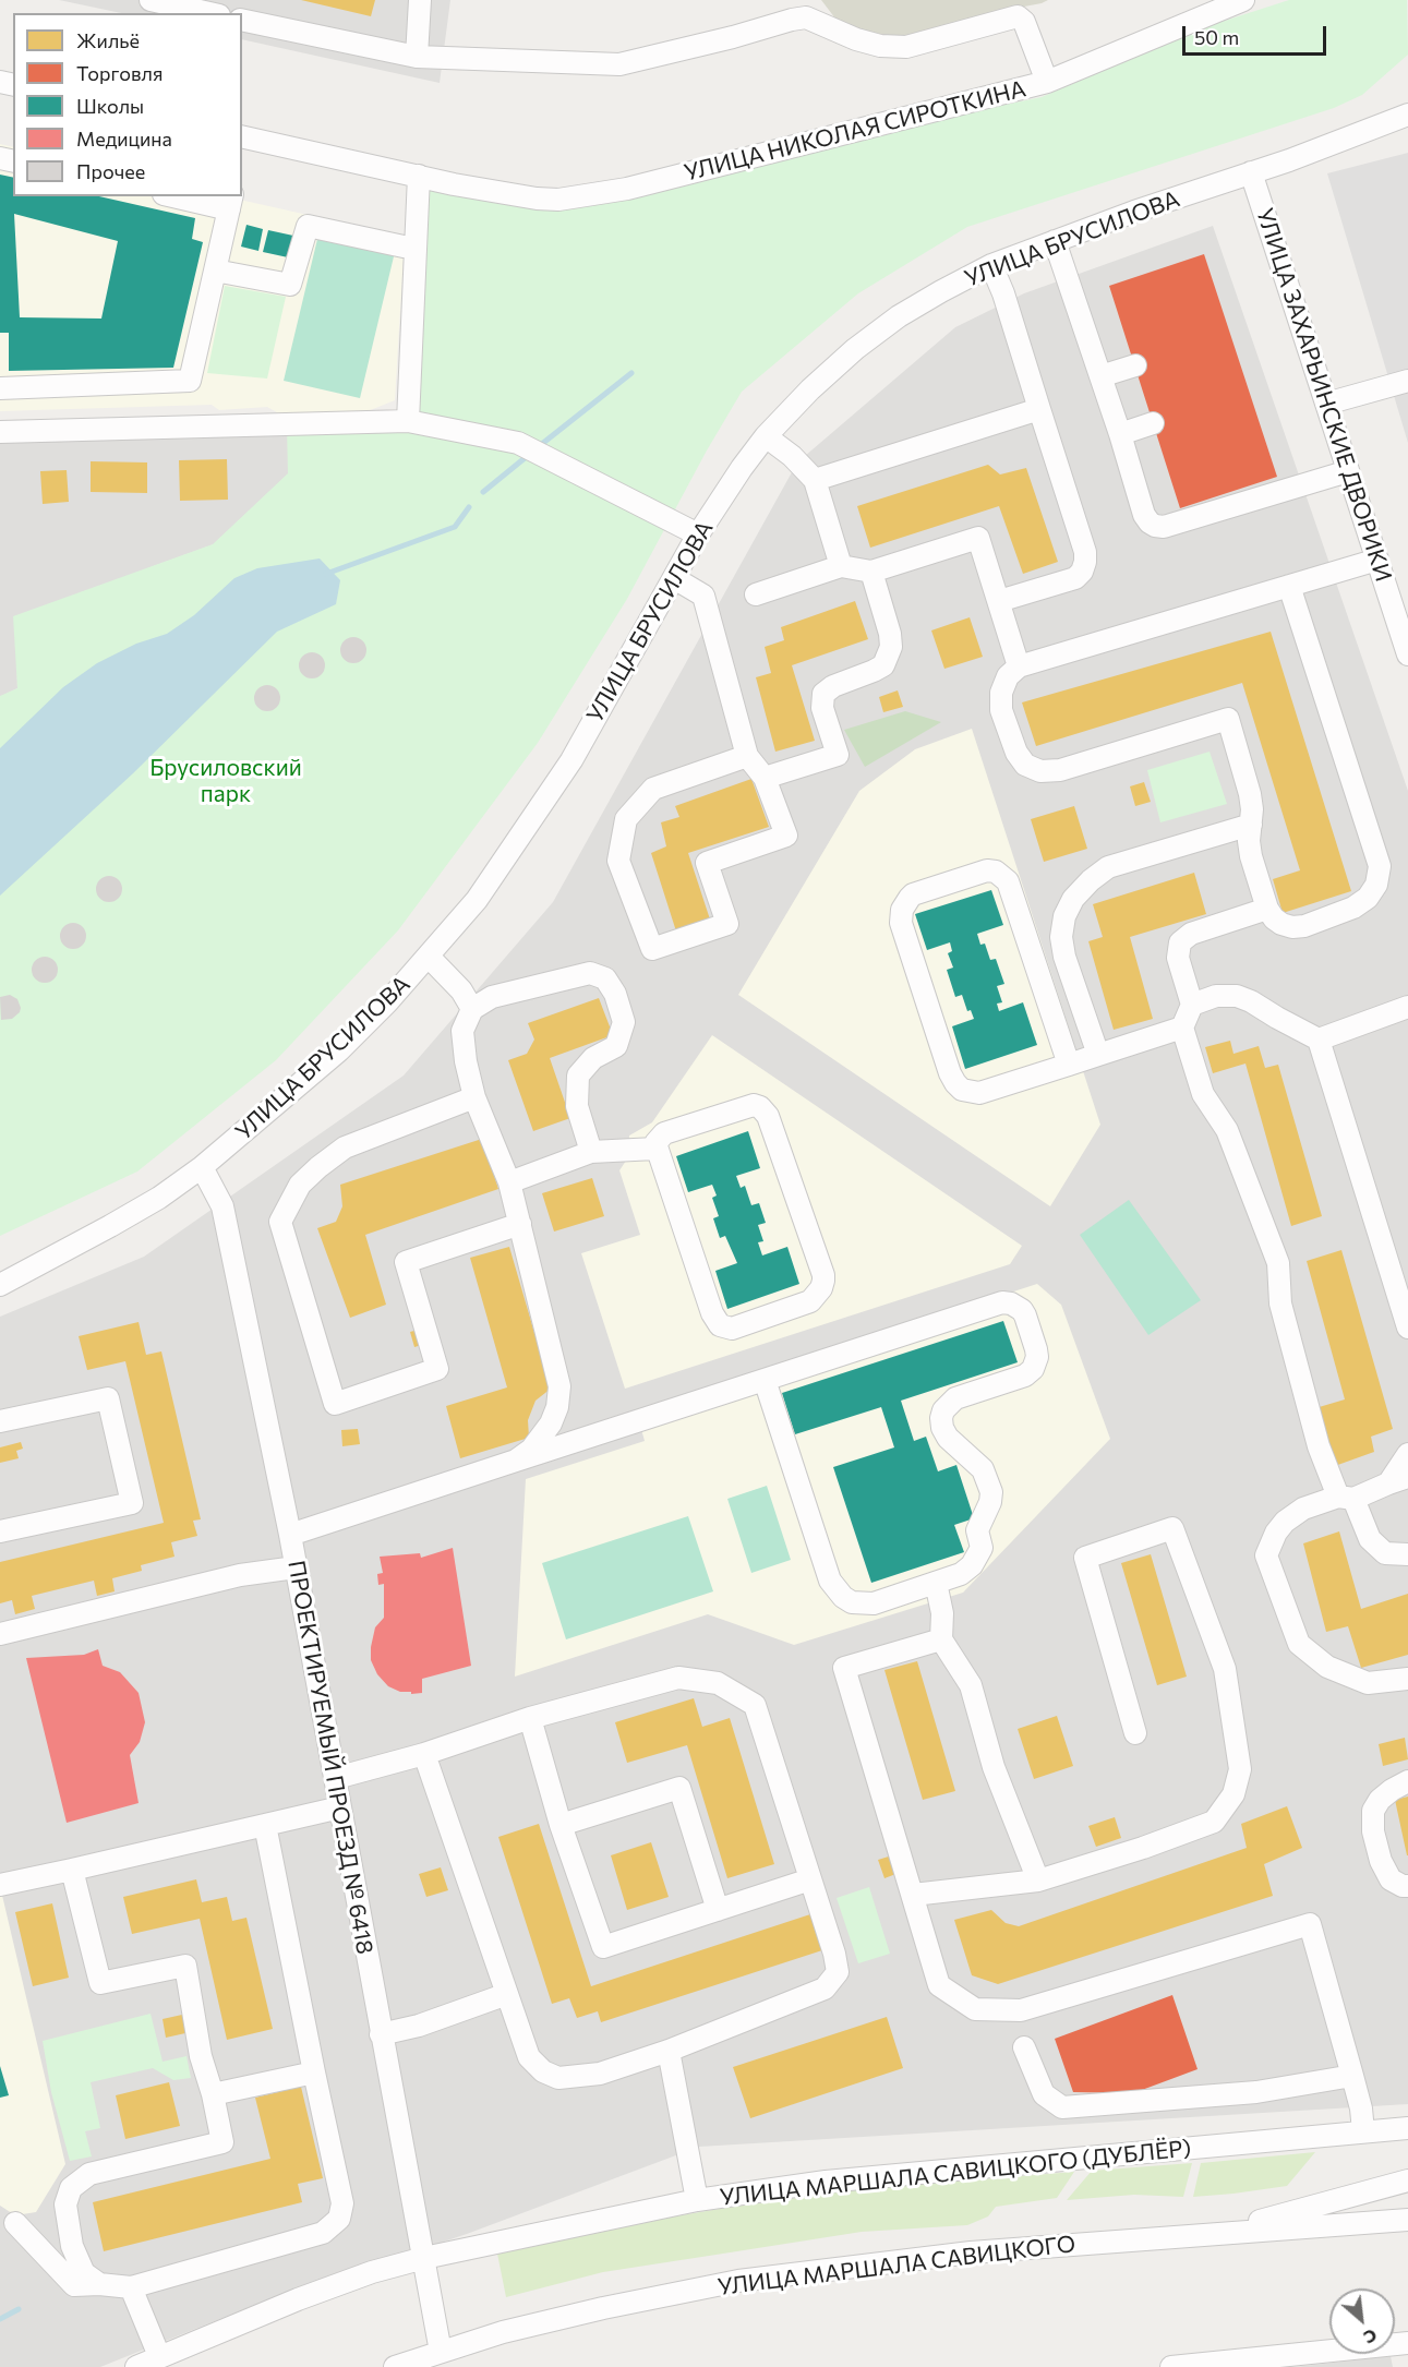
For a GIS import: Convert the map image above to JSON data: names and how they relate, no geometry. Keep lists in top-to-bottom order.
{
  "streets": {
    "street": [
      "УЛИЦА НИКОЛАЯ СИРОТКИНА",
      "УЛИЦА БРУСИЛОВА",
      "УЛИЦА ЗАХАРЬИНСКИЕ ДВОРИКИ",
      "ПРОЕКТИРУЕМЫЙ ПРОЕЗД № 6418",
      "УЛИЦА МАРШАЛА САВИЦКОГО (ДУБЛЁР)",
      "УЛИЦА МАРШАЛА САВИЦКОГО"
    ]
  },
  "crossings": [
    ["УЛИЦА БРУСИЛОВА", "УЛИЦА ЗАХАРЬИНСКИЕ ДВОРИКИ"],
    ["УЛИЦА БРУСИЛОВА", "ПРОЕКТИРУЕМЫЙ ПРОЕЗД № 6418"],
    ["ПРОЕКТИРУЕМЫЙ ПРОЕЗД № 6418", "УЛИЦА МАРШАЛА САВИЦКОГО (ДУБЛЁР)"],
    ["ПРОЕКТИРУЕМЫЙ ПРОЕЗД № 6418", "УЛИЦА МАРШАЛА САВИЦКОГО"]
  ],
  "parks": ["Брусиловский парк"],
  "legend": [
    "Жильё",
    "Торговля",
    "Школы",
    "Медицина",
    "Прочее"
  ],
  "scale_bar": "50 m",
  "north": "bottom right"
}
